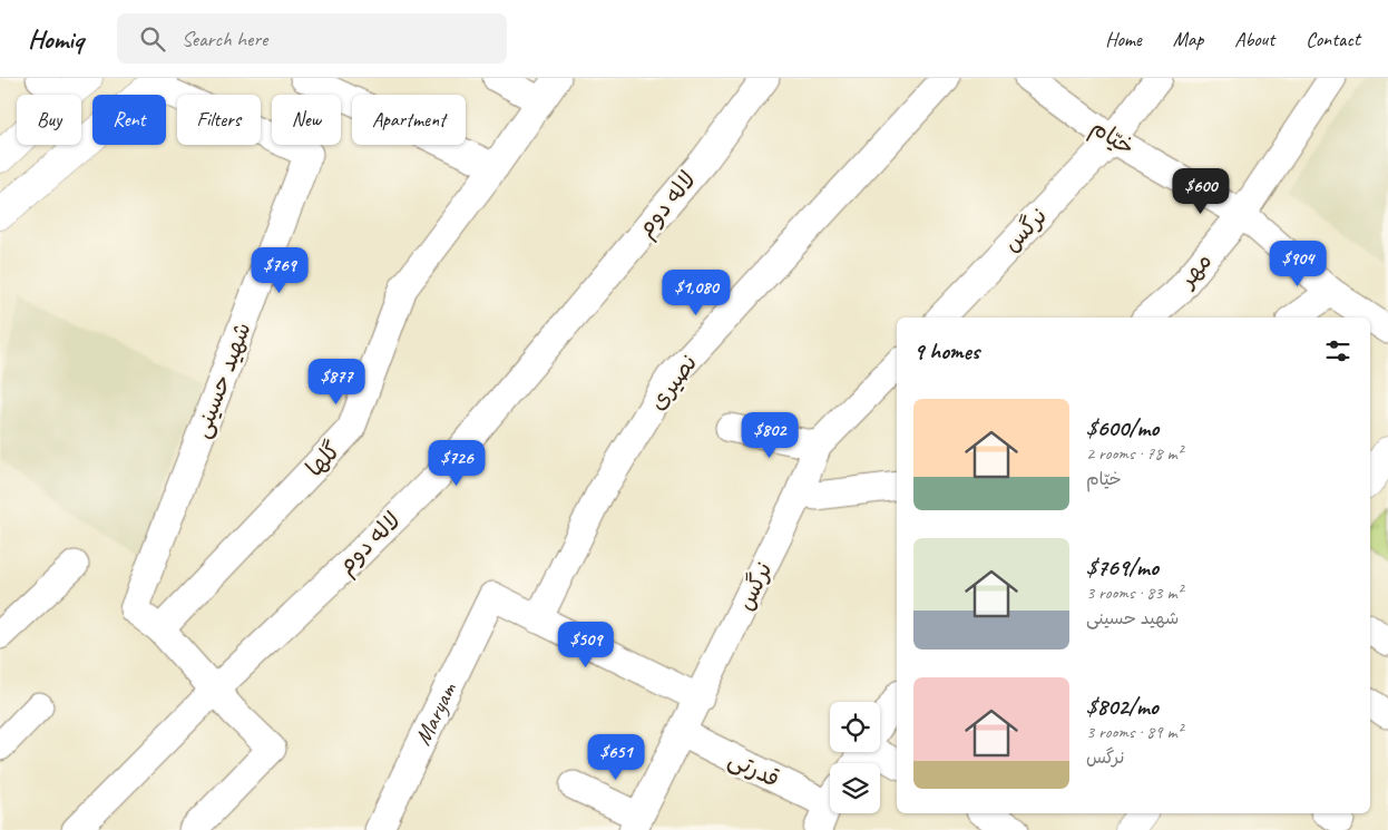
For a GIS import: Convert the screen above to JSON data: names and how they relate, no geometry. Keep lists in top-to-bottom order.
{
  "streets": {
    "street": [
      "خیّام",
      "لاله دوم",
      "نرگس",
      "مهر",
      "شهید حسینی",
      "نصیری",
      "گلها",
      "Maryam",
      "قدرتی"
    ]
  },
  "crossings": [
    ["خیّام", "نرگس"],
    ["خیّام", "مهر"],
    ["نرگس", "قدرتی"],
    ["شهید حسینی", "گلها"],
    ["نصیری", "Maryam"]
  ],
  "page": {
    "header": "Homiq",
    "search": "Search here",
    "nav": [
      "Home",
      "Map",
      "About",
      "Contact"
    ],
    "chip": [
      "Buy",
      "Rent",
      "Filters",
      "New",
      "Apartment"
    ],
    "price": [
      "$600",
      "$904",
      "$769",
      "$1,080",
      "$877",
      "$802",
      "$726",
      "$509",
      "$651"
    ],
    "heading": "9 homes",
    "list": [
      {
        "name": "$600/mo",
        "note": "2 rooms · 78 m² · خیّام"
      },
      {
        "name": "$769/mo",
        "note": "3 rooms · 83 m² · شهید حسینی"
      },
      {
        "name": "$802/mo",
        "note": "3 rooms · 89 m² · نرگس"
      }
    ]
  }
}
